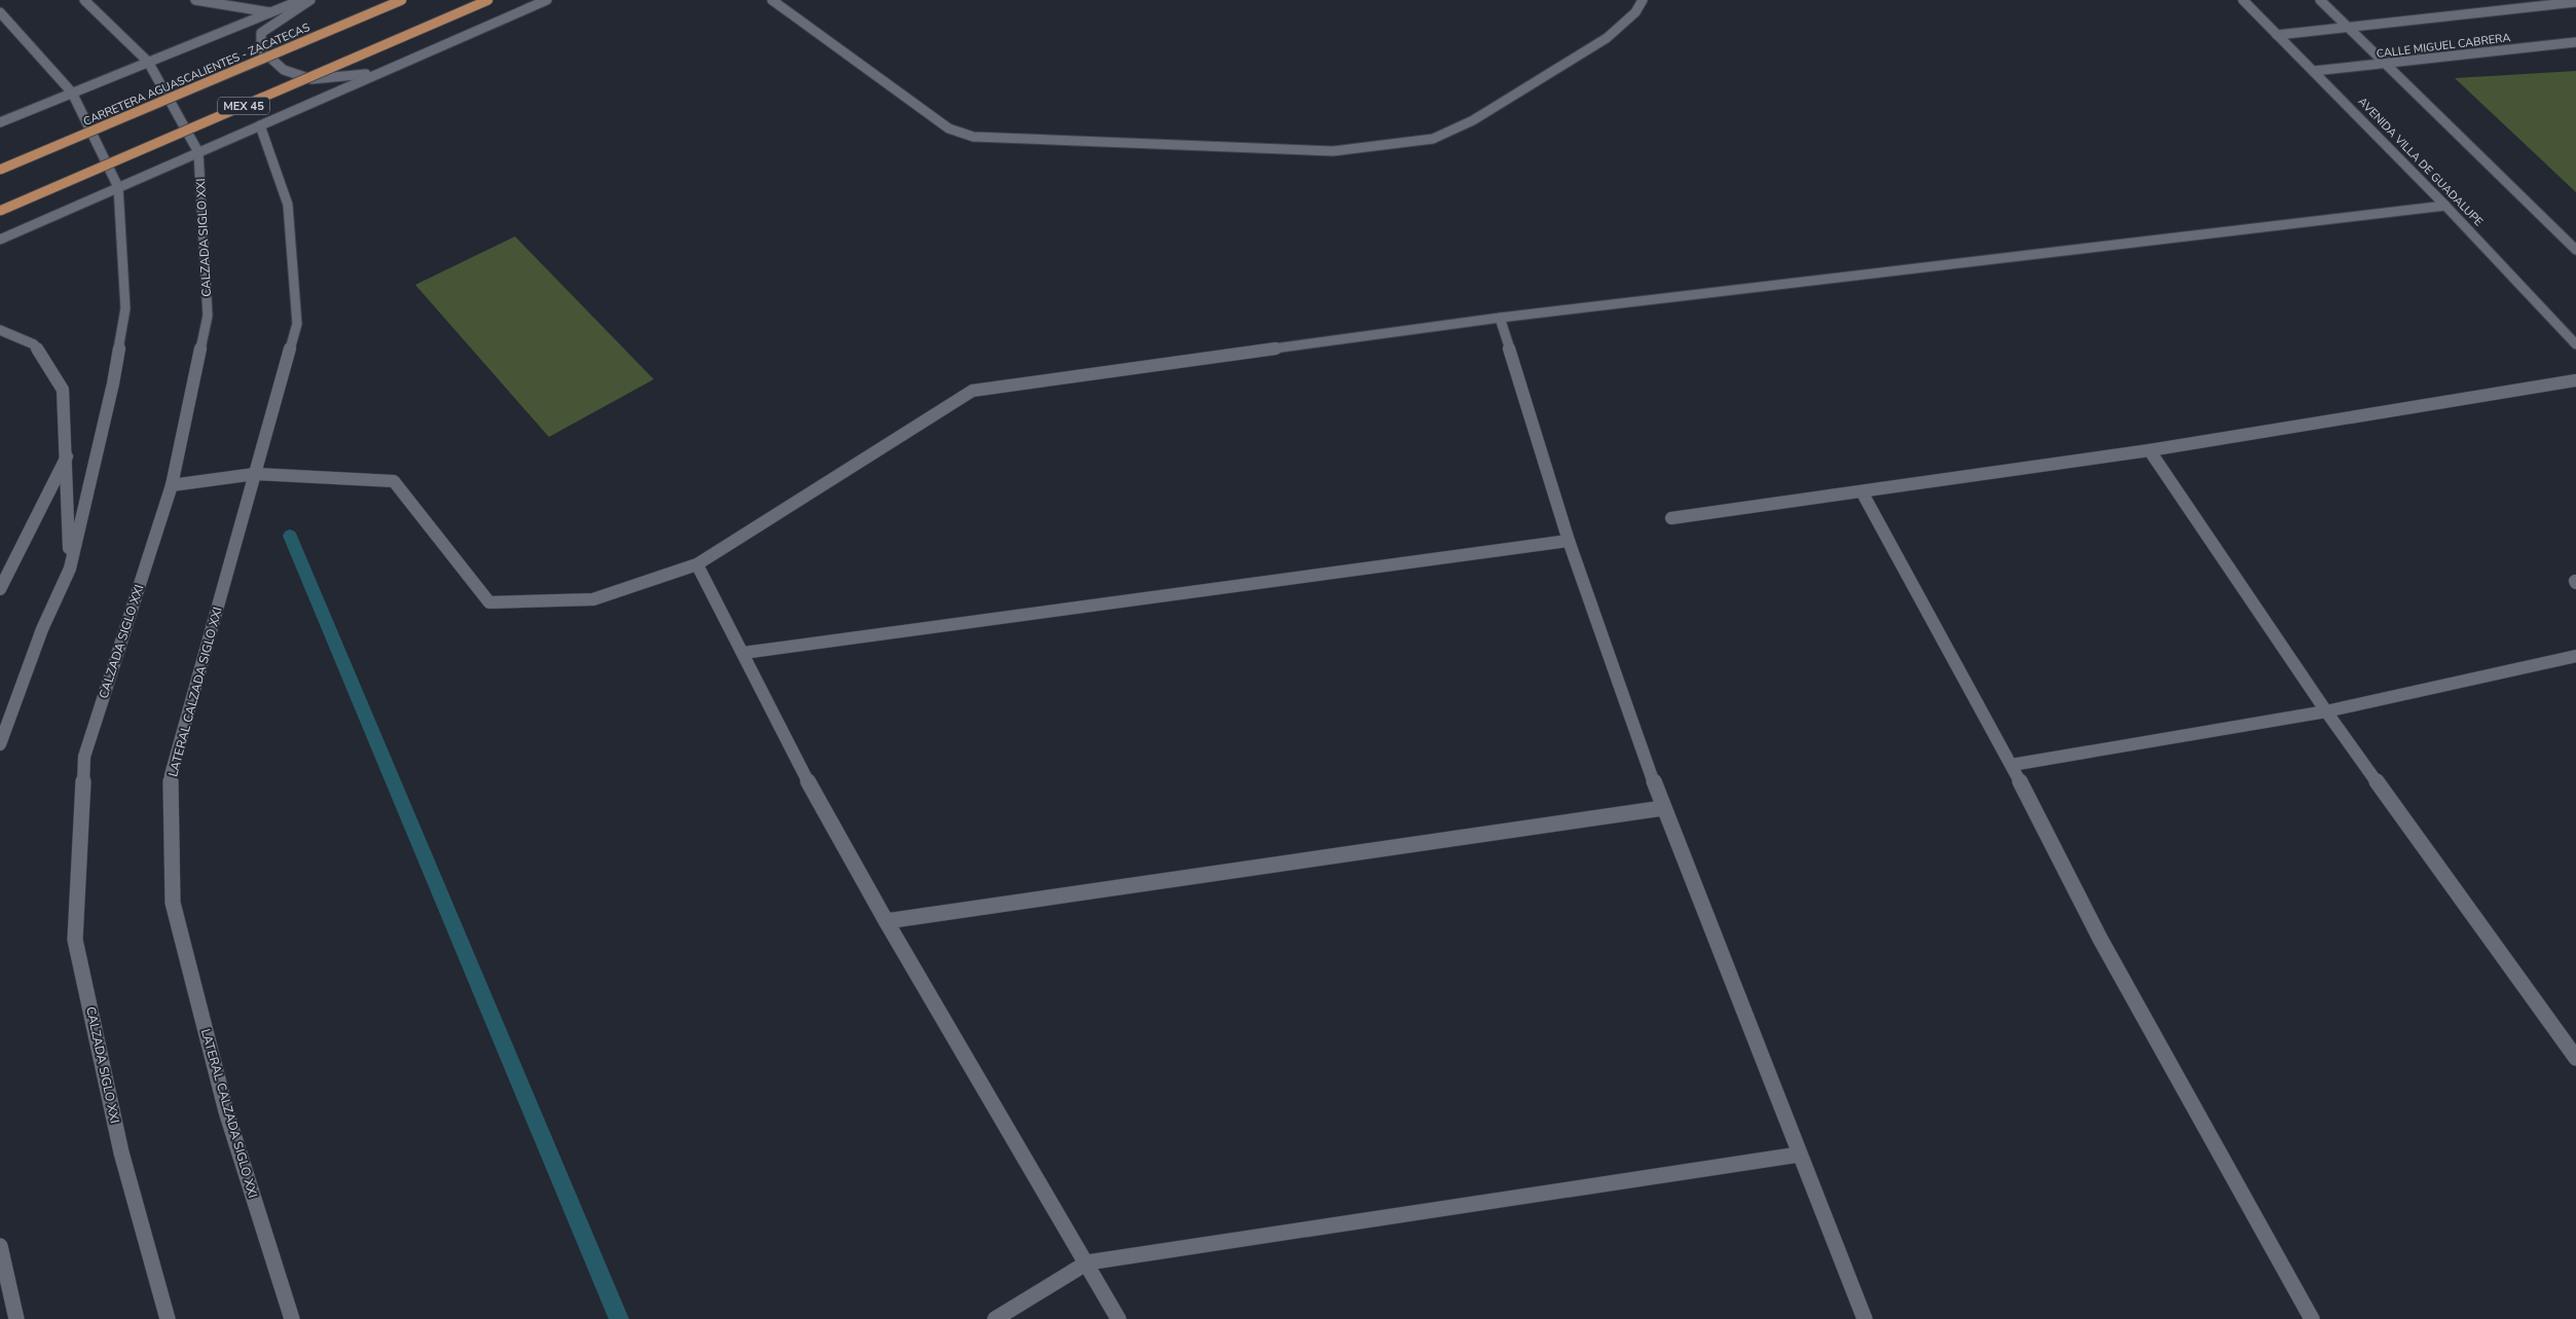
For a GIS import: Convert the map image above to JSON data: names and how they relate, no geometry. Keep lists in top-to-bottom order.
{
  "streets": {
    "main road": ["CARRETERA AGUASCALIENTES - ZACATECAS", "MEX 45"],
    "street": [
      "CALLE MIGUEL CABRERA",
      "AVENIDA VILLA DE GUADALUPE",
      "CALZADA SIGLO XXI",
      "LATERAL CALZADA SIGLO XXI"
    ]
  },
  "crossings": [
    ["CALLE MIGUEL CABRERA", "AVENIDA VILLA DE GUADALUPE"]
  ]
}
